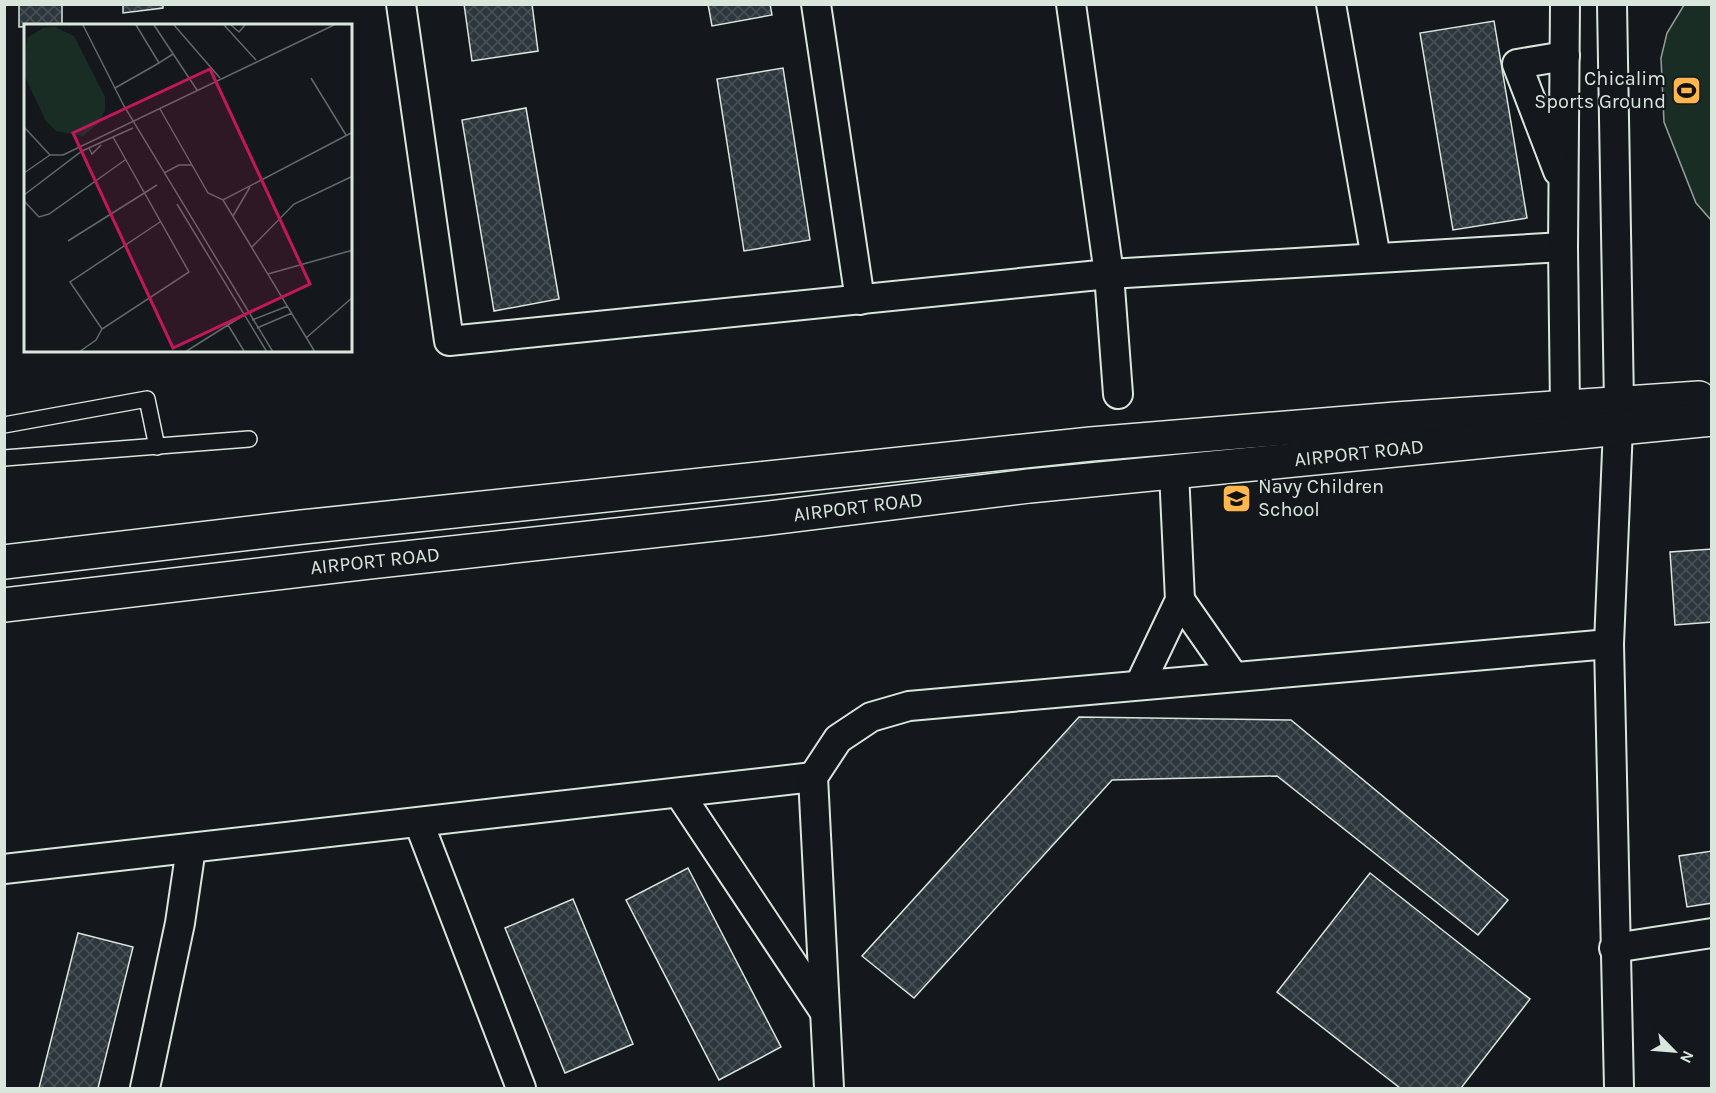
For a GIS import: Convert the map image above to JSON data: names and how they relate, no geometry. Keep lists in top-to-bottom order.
{
  "streets": {
    "highway": ["AIRPORT ROAD"]
  },
  "places": {
    "sports": ["Chicalim Sports Ground"],
    "school or university": ["Navy Children School"]
  },
  "north": "bottom right"
}
